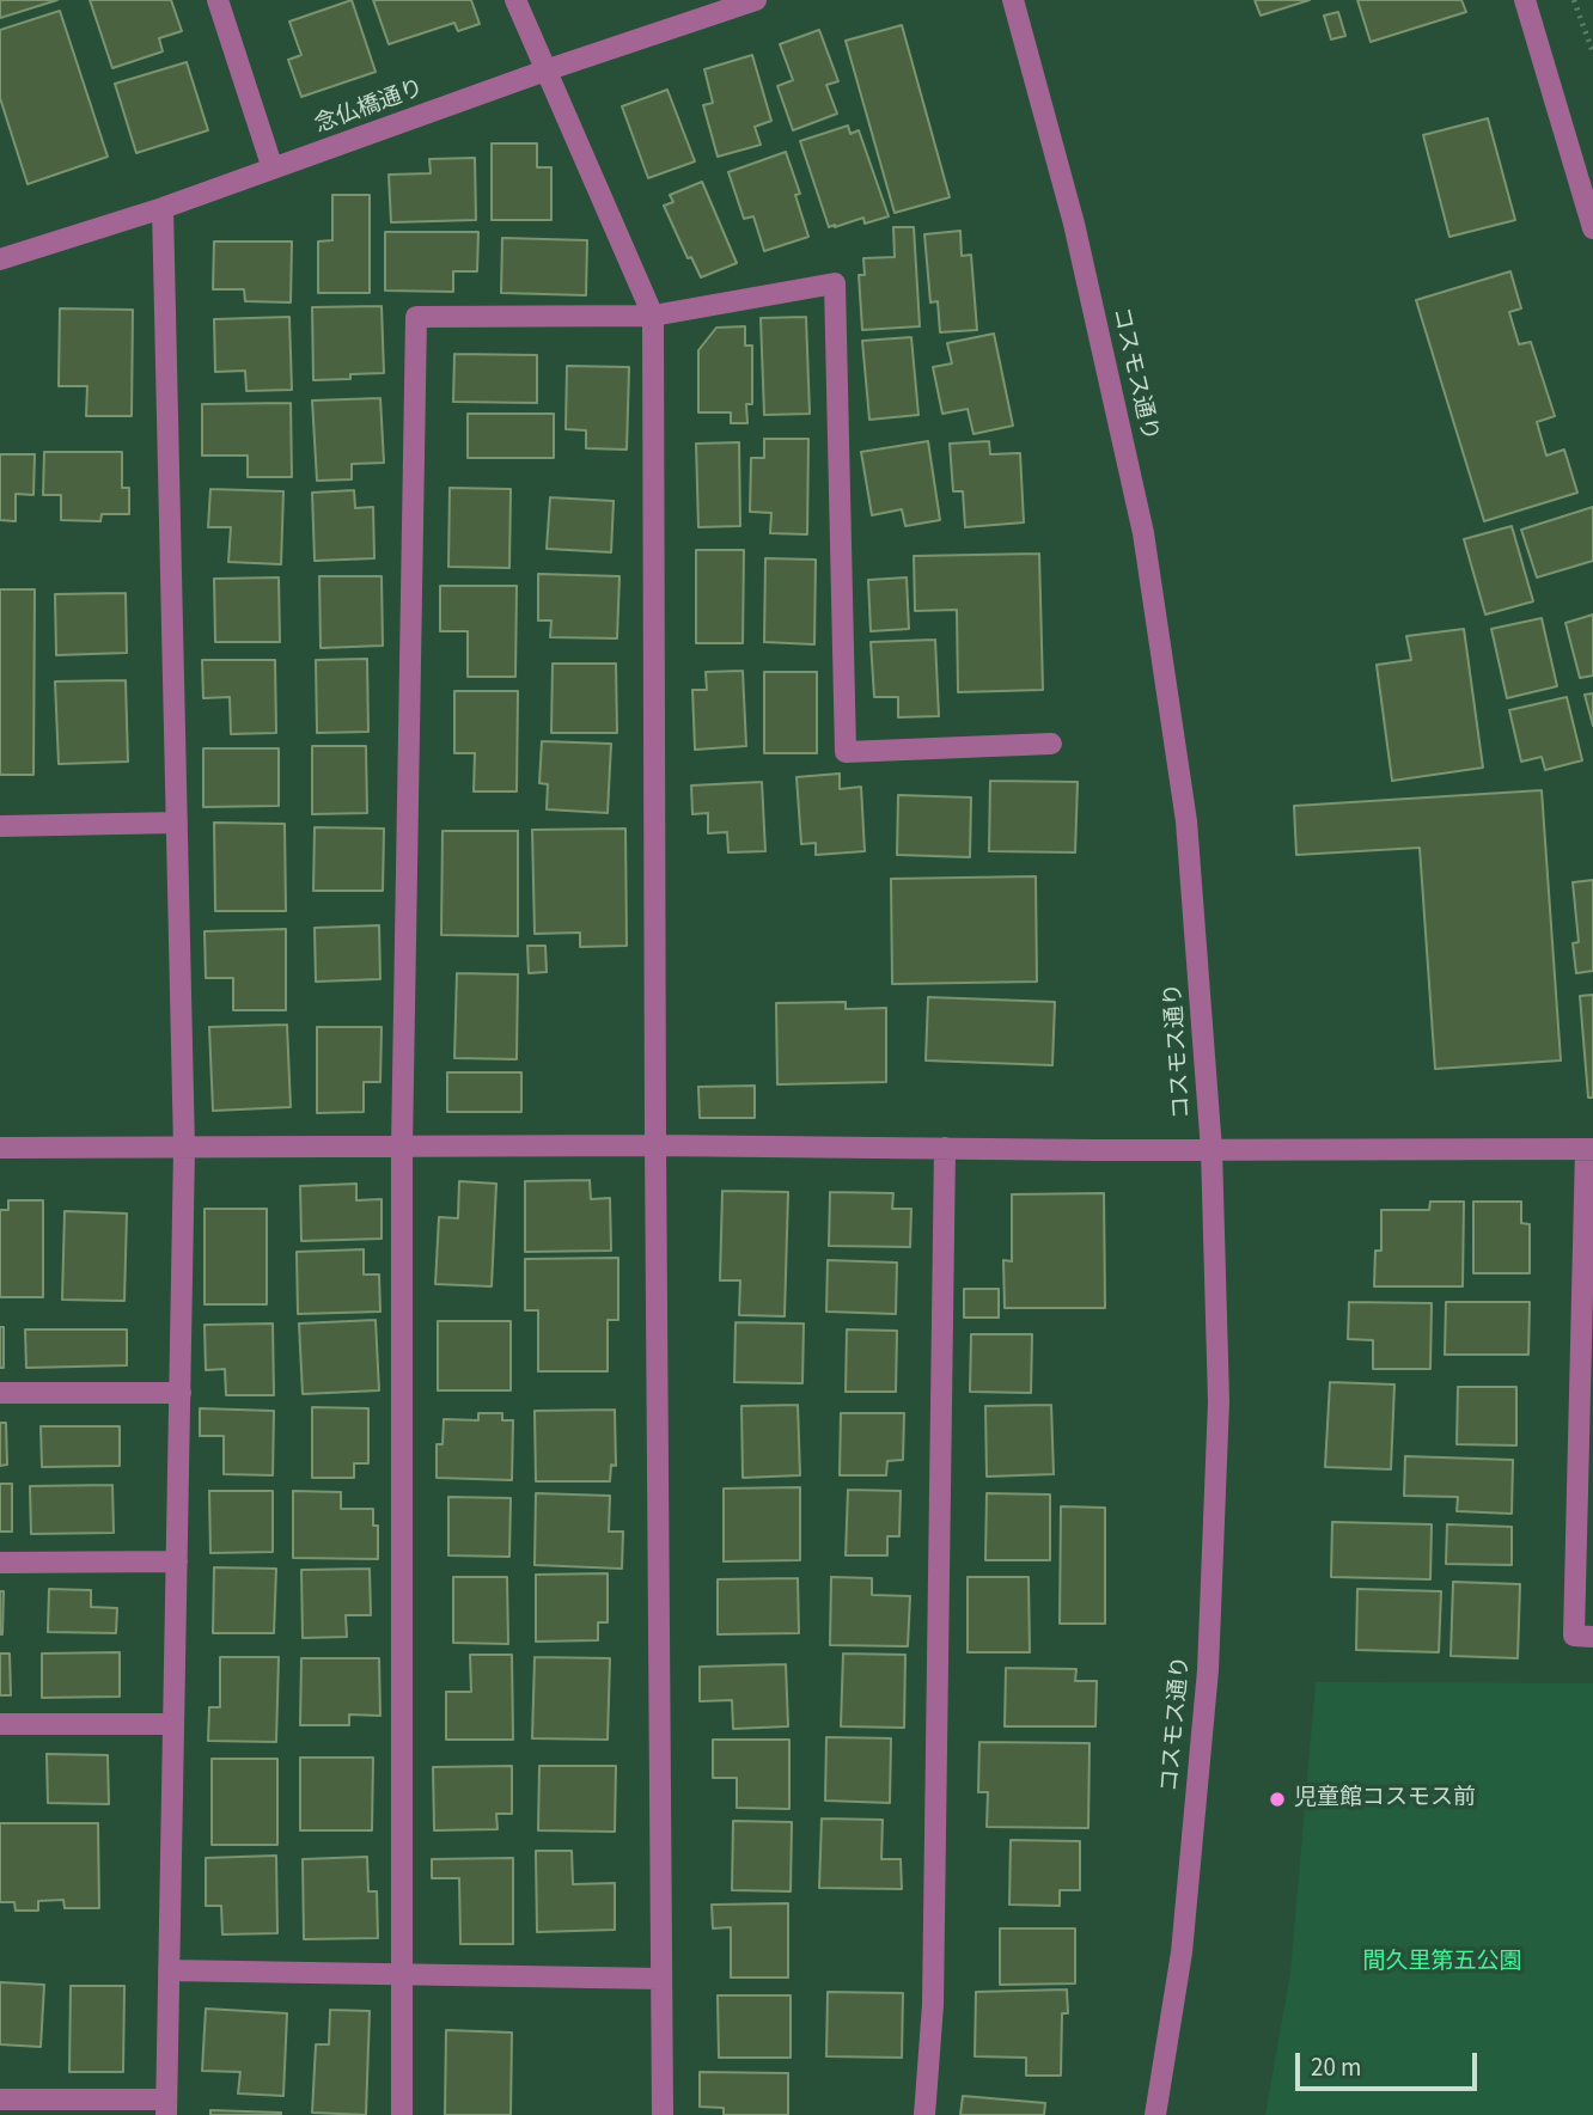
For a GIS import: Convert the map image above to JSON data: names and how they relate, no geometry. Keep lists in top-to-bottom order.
{
  "streets": {
    "street": ["念仏橋通り", "コスモス通り"]
  },
  "parks": ["間久里第五公園"],
  "places": ["児童館コスモス前"],
  "scale_bar": "20 m"
}
